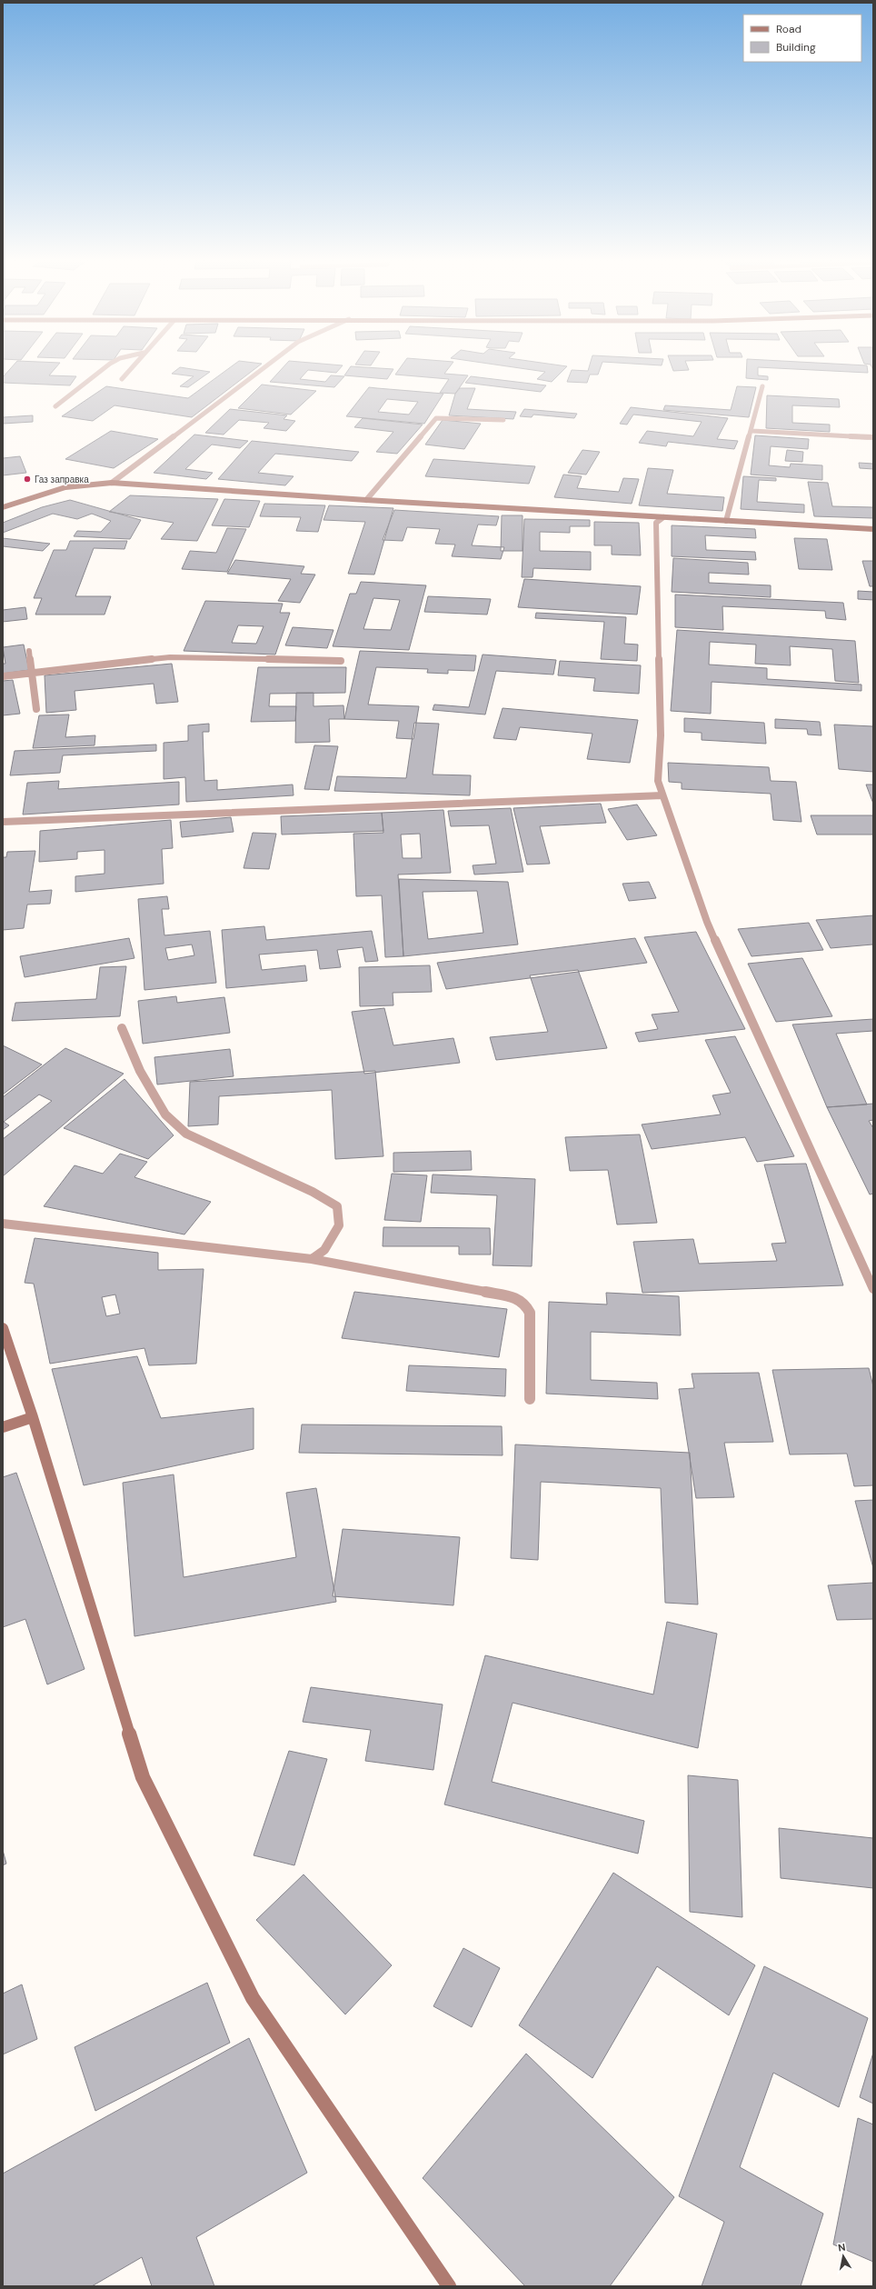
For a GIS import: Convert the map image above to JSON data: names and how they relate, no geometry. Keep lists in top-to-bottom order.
{
  "places": ["Газ заправка"],
  "legend": ["Road", "Building"],
  "north": "top"
}
